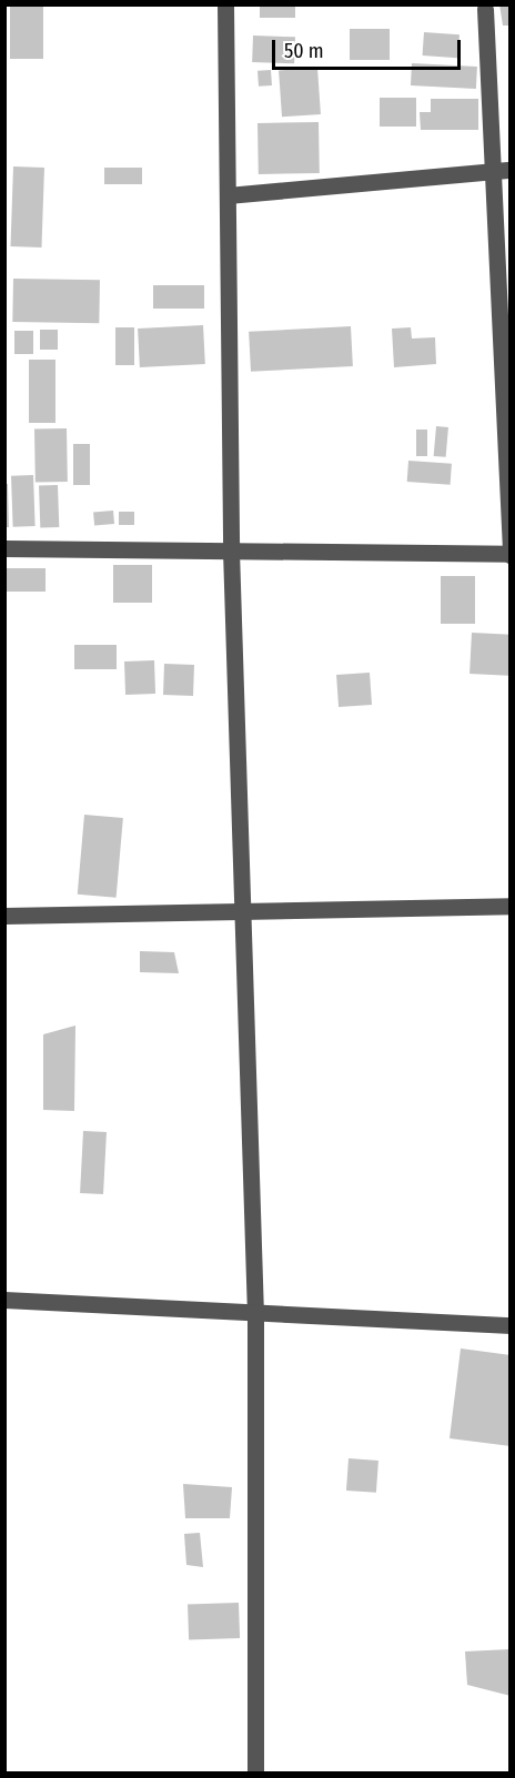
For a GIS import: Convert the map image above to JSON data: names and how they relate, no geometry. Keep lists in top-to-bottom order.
{
  "scale_bar": "50 m"
}
